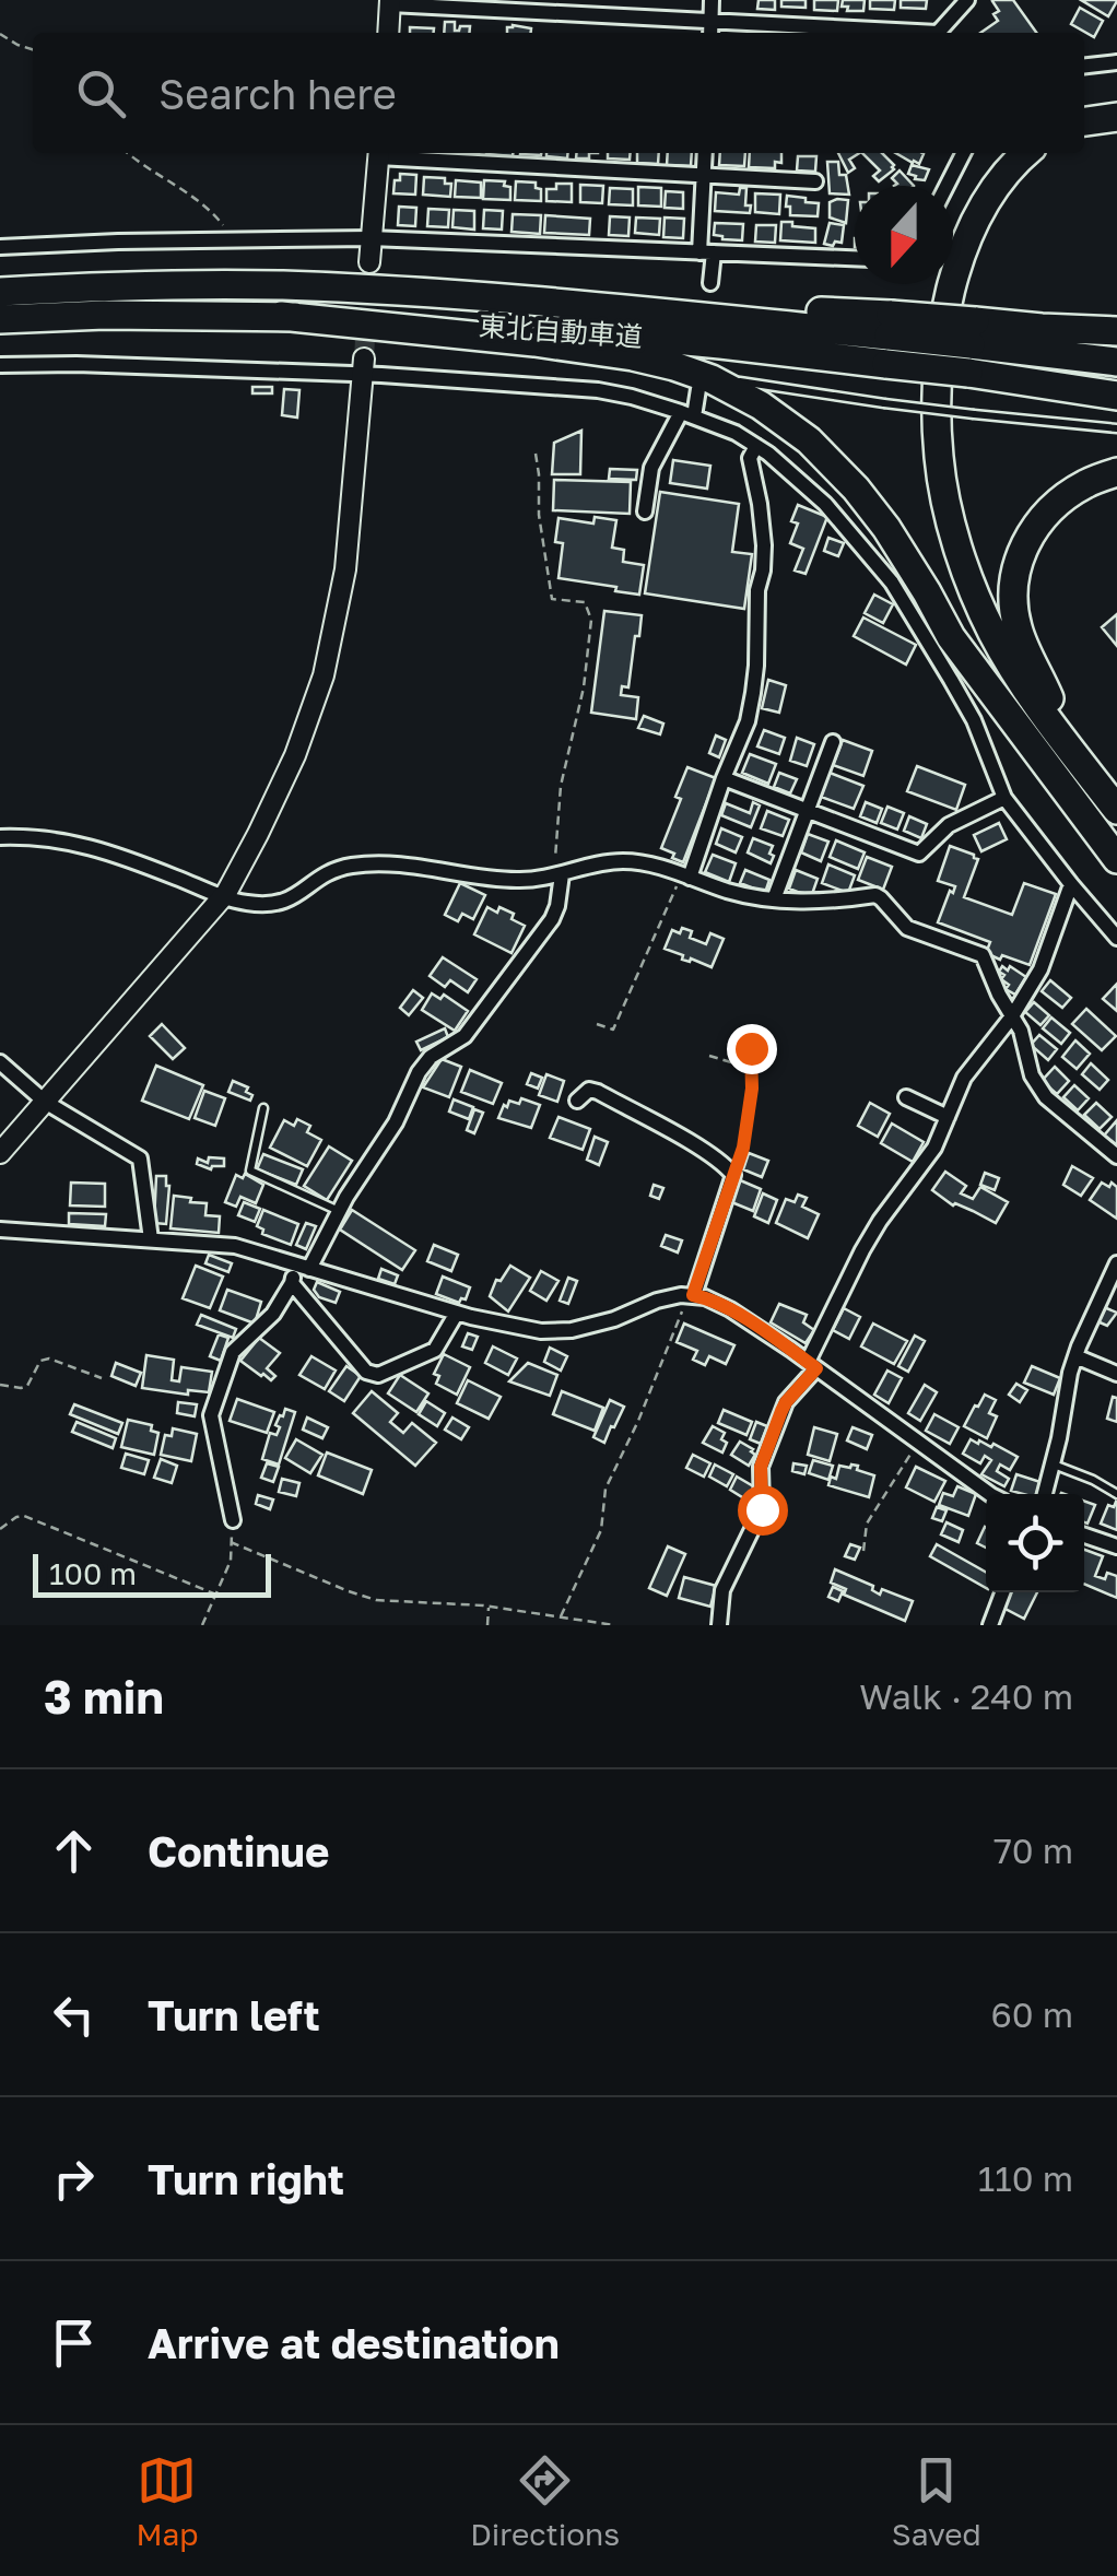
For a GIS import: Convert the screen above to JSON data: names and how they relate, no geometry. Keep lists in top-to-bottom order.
{
  "streets": {
    "highway": ["東北自動車道"]
  },
  "scale_bar": "100 m",
  "north": "bottom",
  "page": {
    "search": "Search here",
    "scale": "100 m",
    "heading": ["3 min", "Walk · 240 m"],
    "list": [
      ["Continue", "70 m"],
      ["Turn left", "60 m"],
      ["Turn right", "110 m"],
      "Arrive at destination"
    ],
    "nav": ["Map", "Directions", "Saved"]
  }
}
